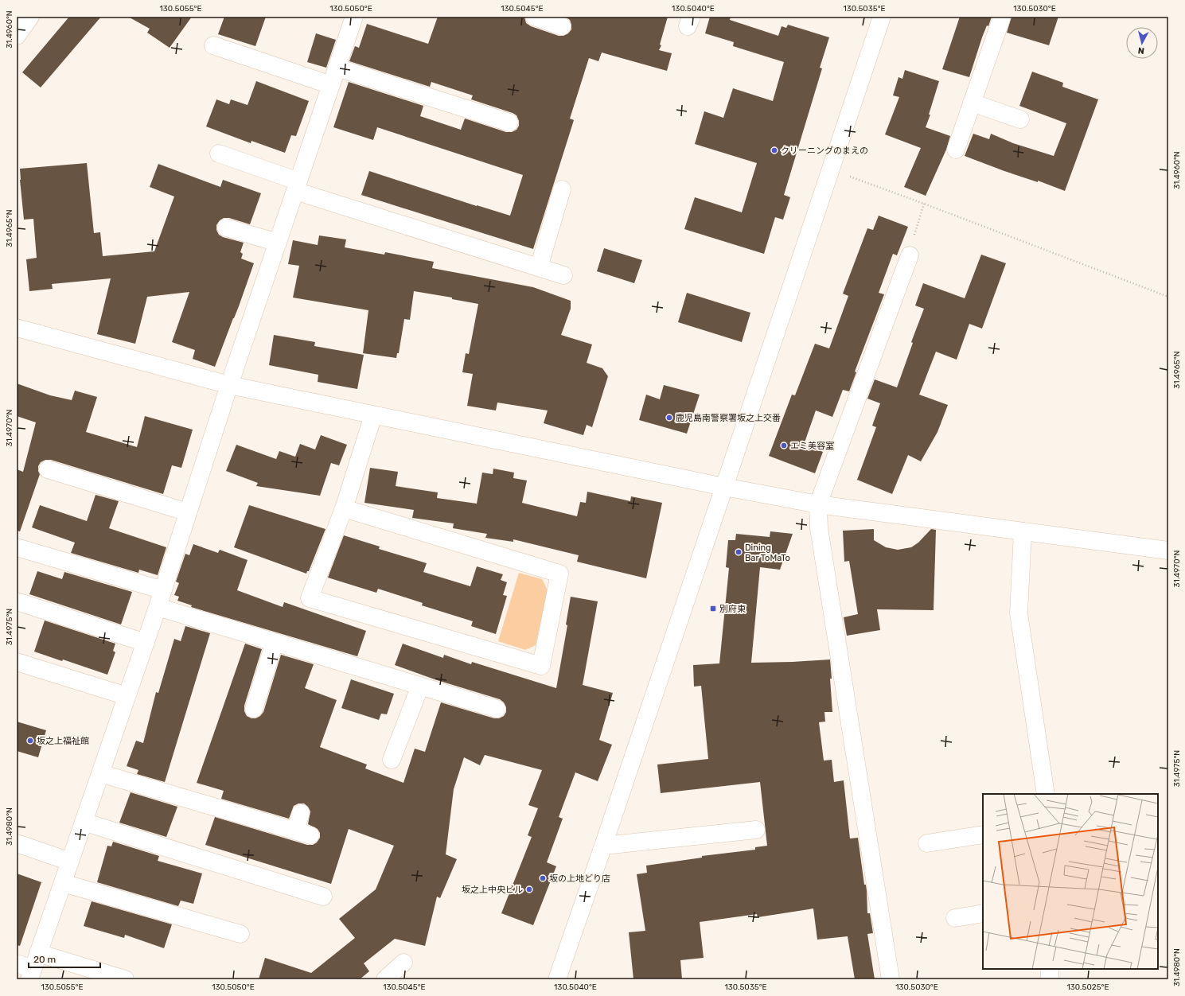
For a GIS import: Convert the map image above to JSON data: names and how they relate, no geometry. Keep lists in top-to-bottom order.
{
  "places": {
    "other": [
      "クリーニングのまえの",
      "鹿児島南警察署坂之上交番",
      "エミ美容室",
      "Dining Bar ToMaTo",
      "坂之上福祉館",
      "坂の上地どり店",
      "坂之上中央ビル"
    ],
    "transit": ["別府東"]
  },
  "scale_bar": "20 m",
  "north": "bottom",
  "coordinates": [
    "130.5055°E",
    "130.5050°E",
    "130.5045°E",
    "130.5040°E",
    "130.5035°E",
    "130.5030°E",
    "31.4960°N",
    "31.4965°N",
    "31.4970°N",
    "31.4975°N",
    "31.4980°N",
    "130.5025°E"
  ]
}
